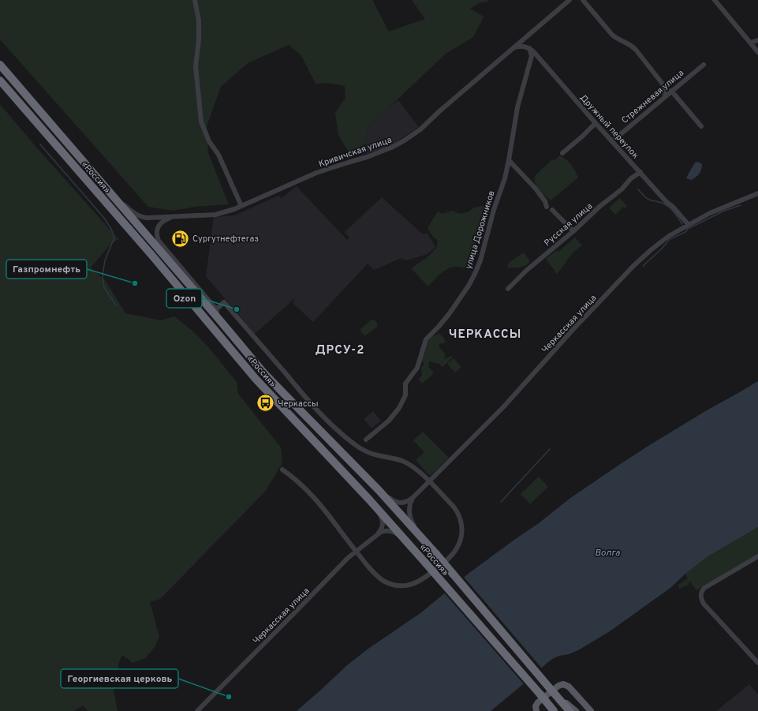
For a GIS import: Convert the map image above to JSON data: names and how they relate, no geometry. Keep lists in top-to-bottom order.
{
  "streets": {
    "highway": ["«Россия»"],
    "street": [
      "Стрежневая улица",
      "Дружный переулок",
      "Кривичская улица",
      "Русская улица",
      "улица Дорожников",
      "Черкасская улица"
    ]
  },
  "crossings": [
    ["Стрежневая улица", "Дружный переулок"],
    ["Дружный переулок", "Русская улица"],
    ["Дружный переулок", "улица Дорожников"],
    ["Дружный переулок", "Черкасская улица"],
    ["Кривичская улица", "«Россия»"],
    ["«Россия»", "Черкасская улица"]
  ],
  "districts": ["ЧЕРКАССЫ", "ДРСУ-2"],
  "water": ["Волга"],
  "places": {
    "fuel station": ["Сургутнефтегаз"],
    "other": ["Газпромнефть", "Ozon", "Георгиевская церковь"],
    "bus stop": ["Черкассы"]
  }
}
